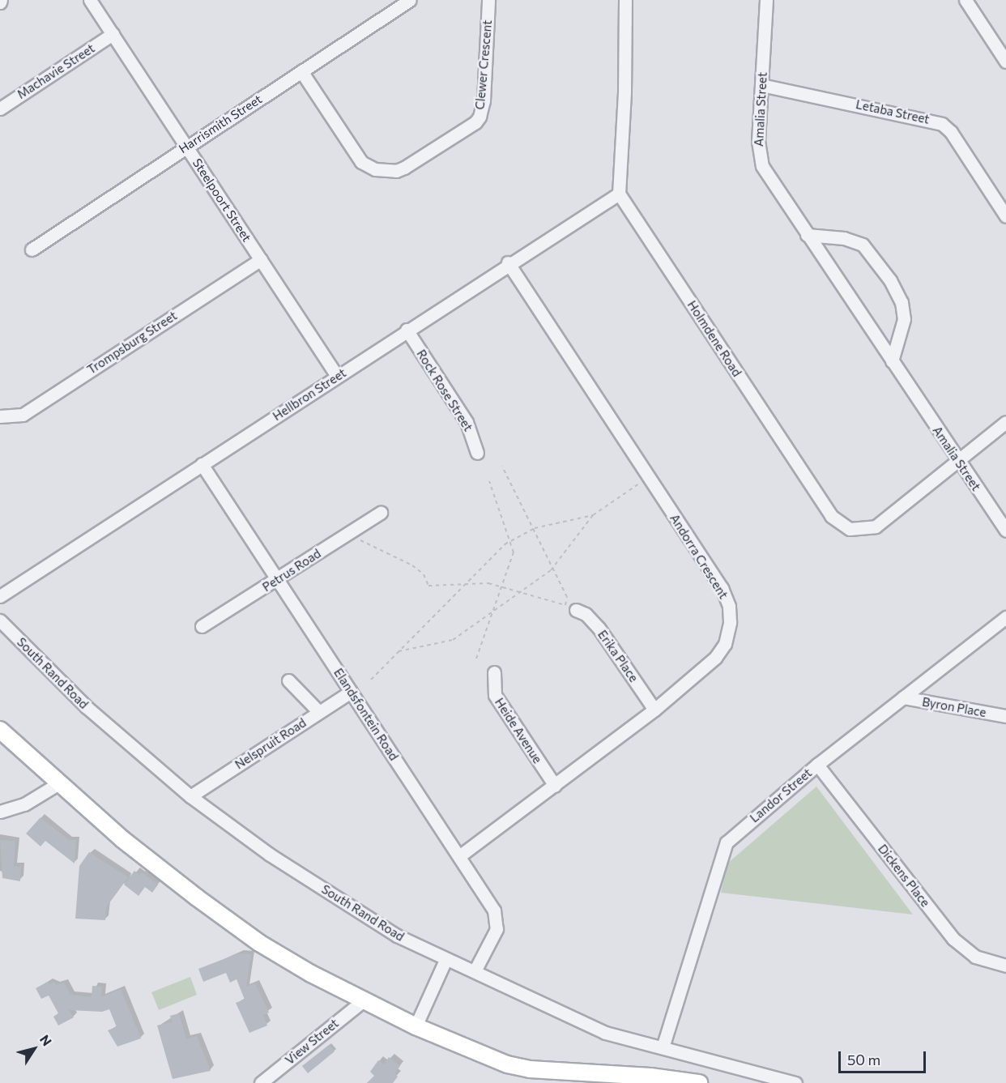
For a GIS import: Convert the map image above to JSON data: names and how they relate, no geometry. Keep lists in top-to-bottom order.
{
  "streets": {
    "street": [
      "Clewer Crescent",
      "Machavie Street",
      "Amalia Street",
      "Letaba Street",
      "Harrismith Street",
      "Steelpoort Street",
      "Holmdene Road",
      "Trompsburg Street",
      "Rock Rose Street",
      "Hellbron Street",
      "Andorra Crescent",
      "Petrus Road",
      "Erika Place",
      "South Rand Road",
      "Byron Place",
      "Elandsfontein Road",
      "Heide Avenue",
      "Nelspruit Road",
      "Landor Street",
      "Dickens Place",
      "View Street"
    ]
  },
  "crossings": [
    ["Clewer Crescent", "Harrismith Street"],
    ["Machavie Street", "Steelpoort Street"],
    ["Amalia Street", "Letaba Street"],
    ["Amalia Street", "Holmdene Road"],
    ["Harrismith Street", "Steelpoort Street"],
    ["Steelpoort Street", "Trompsburg Street"],
    ["Steelpoort Street", "Hellbron Street"],
    ["Holmdene Road", "Hellbron Street"],
    ["Rock Rose Street", "Hellbron Street"],
    ["Hellbron Street", "Andorra Crescent"],
    ["Hellbron Street", "Elandsfontein Road"],
    ["Andorra Crescent", "Erika Place"],
    ["Andorra Crescent", "Elandsfontein Road"],
    ["Andorra Crescent", "Heide Avenue"],
    ["Petrus Road", "Elandsfontein Road"],
    ["South Rand Road", "Elandsfontein Road"],
    ["South Rand Road", "Nelspruit Road"],
    ["South Rand Road", "Landor Street"],
    ["Byron Place", "Landor Street"],
    ["Elandsfontein Road", "Nelspruit Road"],
    ["Landor Street", "Dickens Place"]
  ],
  "scale_bar": "50 m",
  "north": "top right"
}
